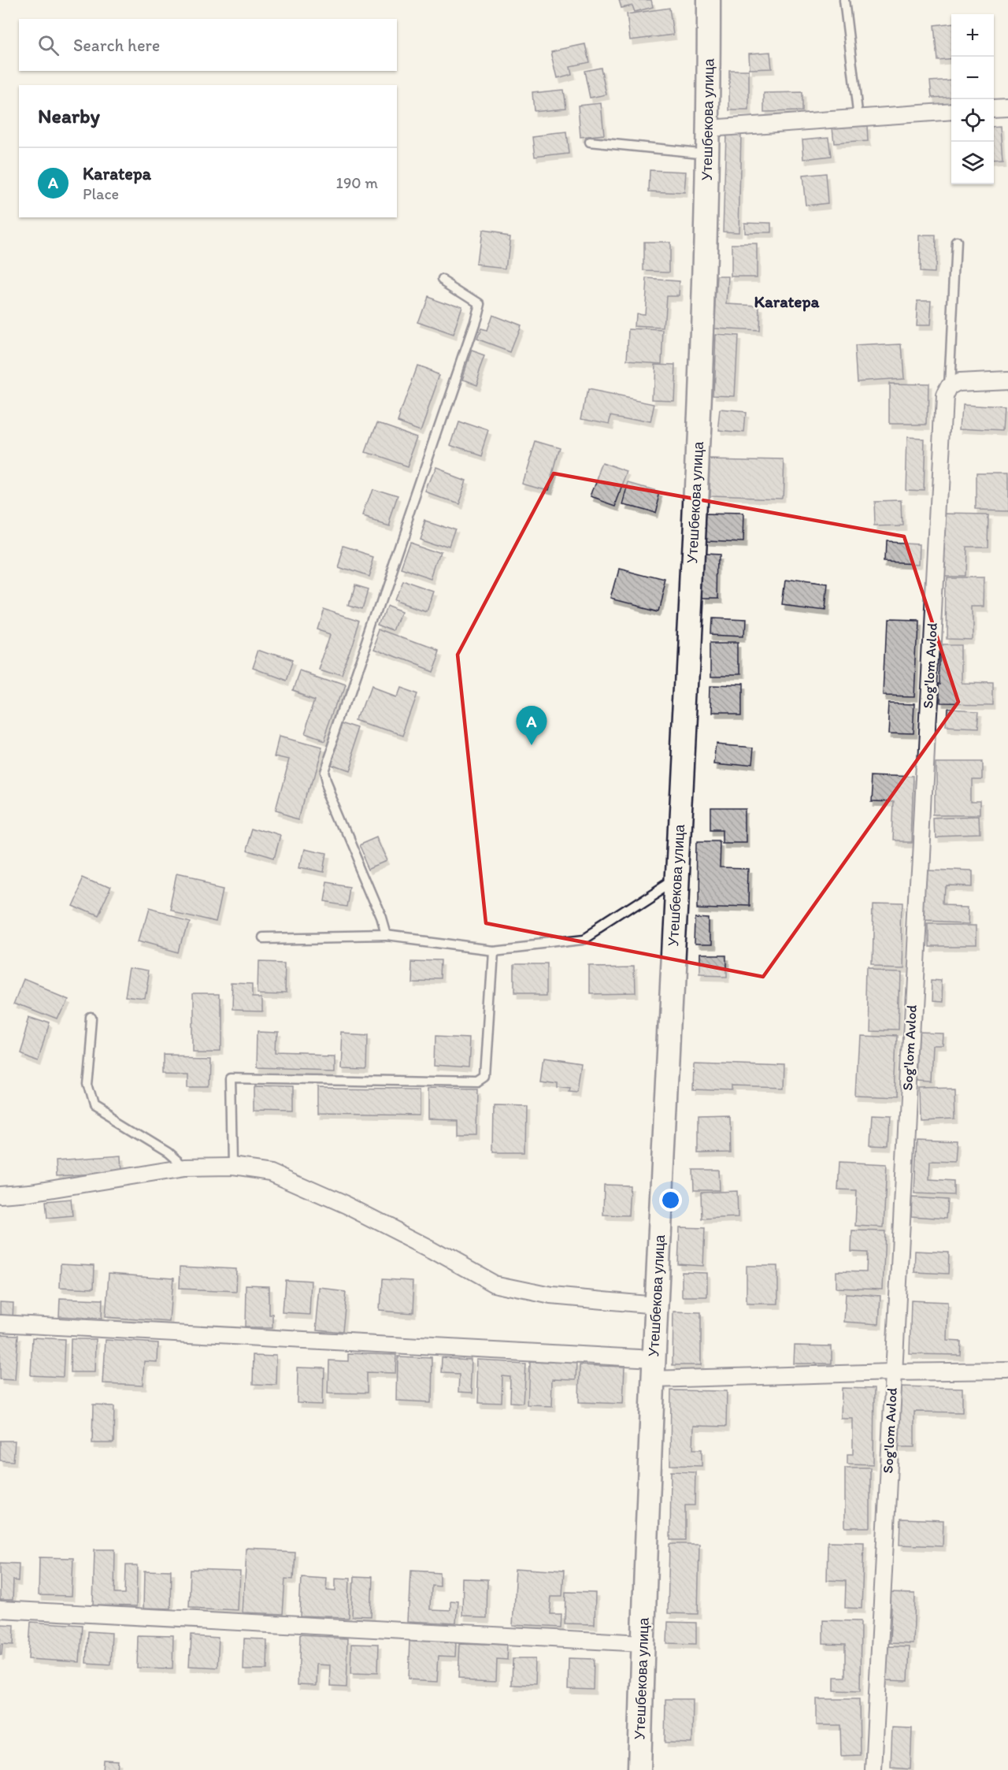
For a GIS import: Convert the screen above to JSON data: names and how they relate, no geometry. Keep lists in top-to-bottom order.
{
  "streets": {
    "main road": ["Утешбекова улица"],
    "street": ["Sog'lom Avlod"]
  },
  "districts": ["Karatepa"],
  "page": {
    "map_buttons": ["+", "−"],
    "search": "Search here",
    "heading": "Nearby",
    "list": [
      {
        "mark": "A",
        "name": "Karatepa",
        "note": "Place",
        "value": "190 m"
      }
    ],
    "pins": "A"
  }
}
